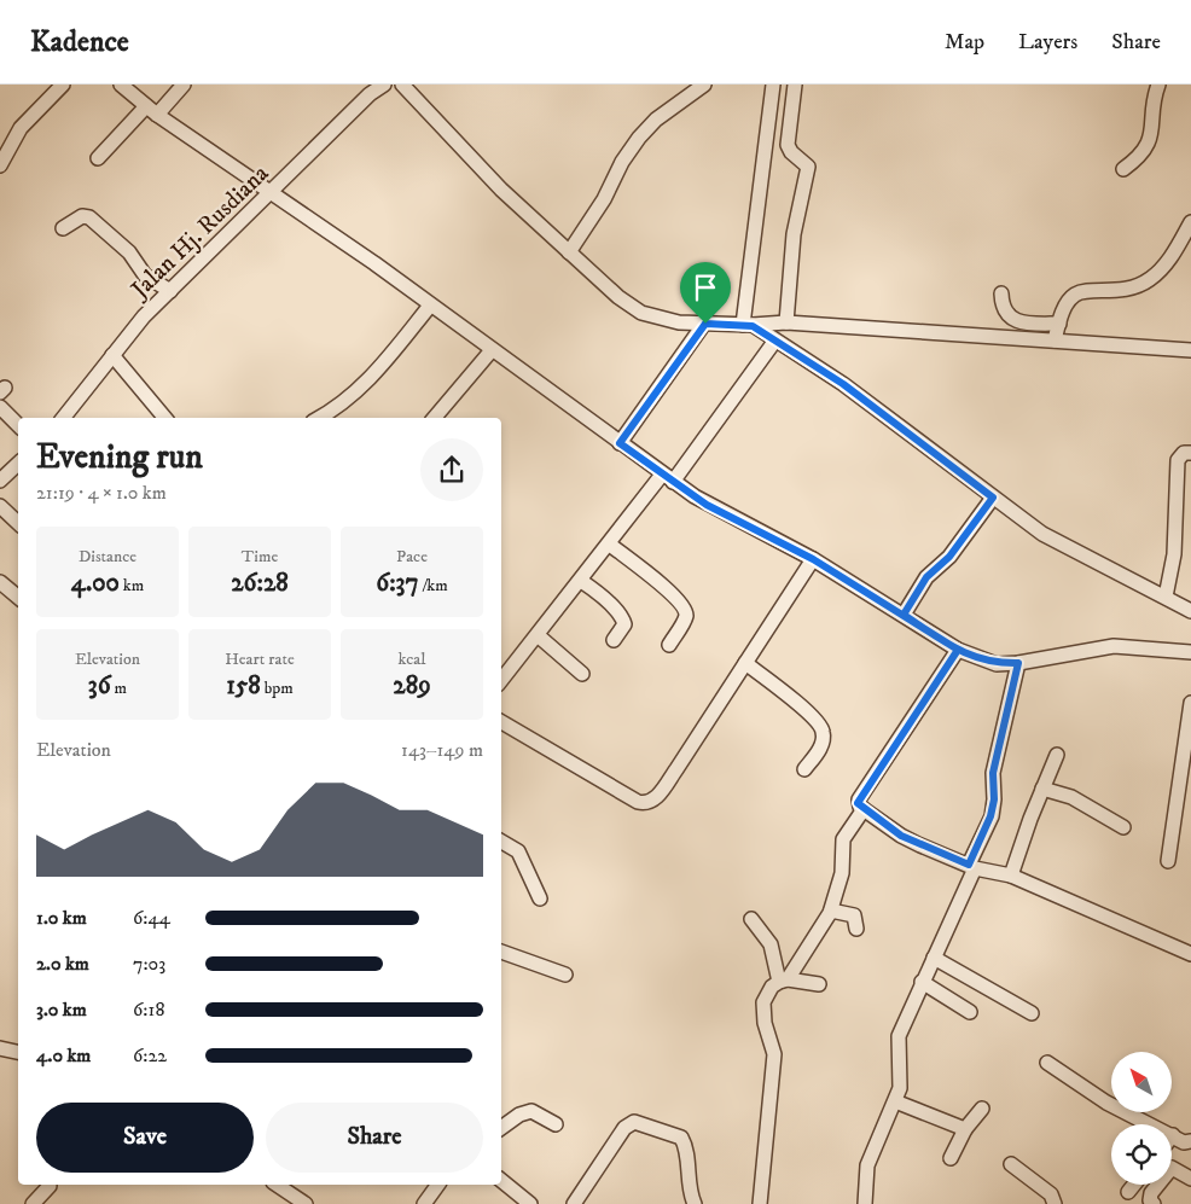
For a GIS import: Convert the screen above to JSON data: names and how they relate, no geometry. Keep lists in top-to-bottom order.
{
  "streets": {
    "street": ["Jalan Hj. Rusdiana"]
  },
  "north": "top left",
  "page": {
    "header": "Kadence",
    "nav": ["Map", "Layers", "Share"],
    "heading": ["Evening run", "21:19 · 4 × 1.0 km"],
    "stats": [
      ["Distance", "4.00 km"],
      ["Time", "26:28"],
      ["Pace", "6:37 /km"],
      ["Elevation", "36 m"],
      ["Heart rate", "158 bpm"],
      ["kcal", "289"]
    ],
    "chart": ["Elevation", "143–149 m"],
    "list": [
      {
        "name": "1.0 km",
        "note": "6:44"
      },
      {
        "name": "2.0 km",
        "note": "7:03"
      },
      {
        "name": "3.0 km",
        "note": "6:18"
      },
      {
        "name": "4.0 km",
        "note": "6:22"
      }
    ],
    "buttons": ["Save", "Share"]
  }
}
